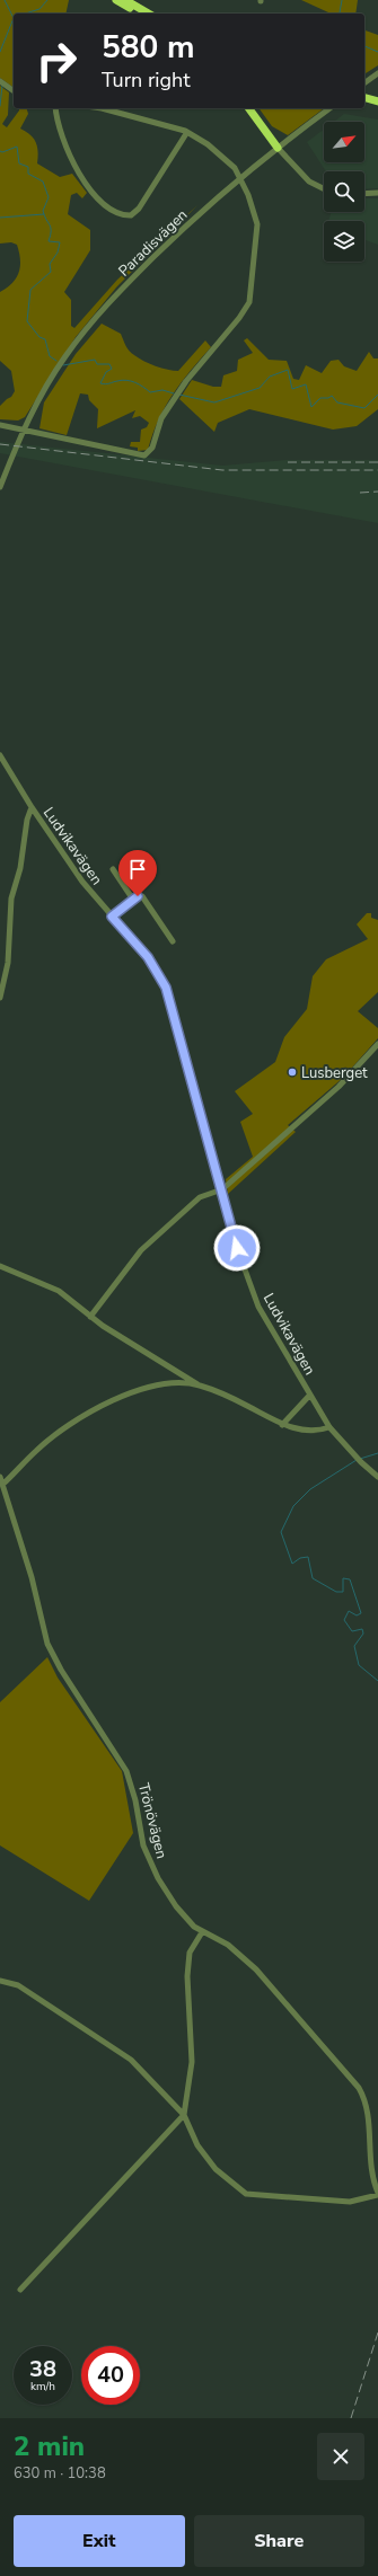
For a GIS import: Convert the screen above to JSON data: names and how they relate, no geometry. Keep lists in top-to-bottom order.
{
  "streets": {
    "street": ["Paradisvägen", "Ludvikavägen", "Trönövägen"]
  },
  "places": ["Lusberget"],
  "north": "top right",
  "page": {
    "turn": ["580 m", "Turn right"],
    "speed": "38 km/h",
    "limit": "40",
    "heading": ["2 min", "630 m · 10:38"],
    "buttons": ["Exit", "Share"]
  }
}
